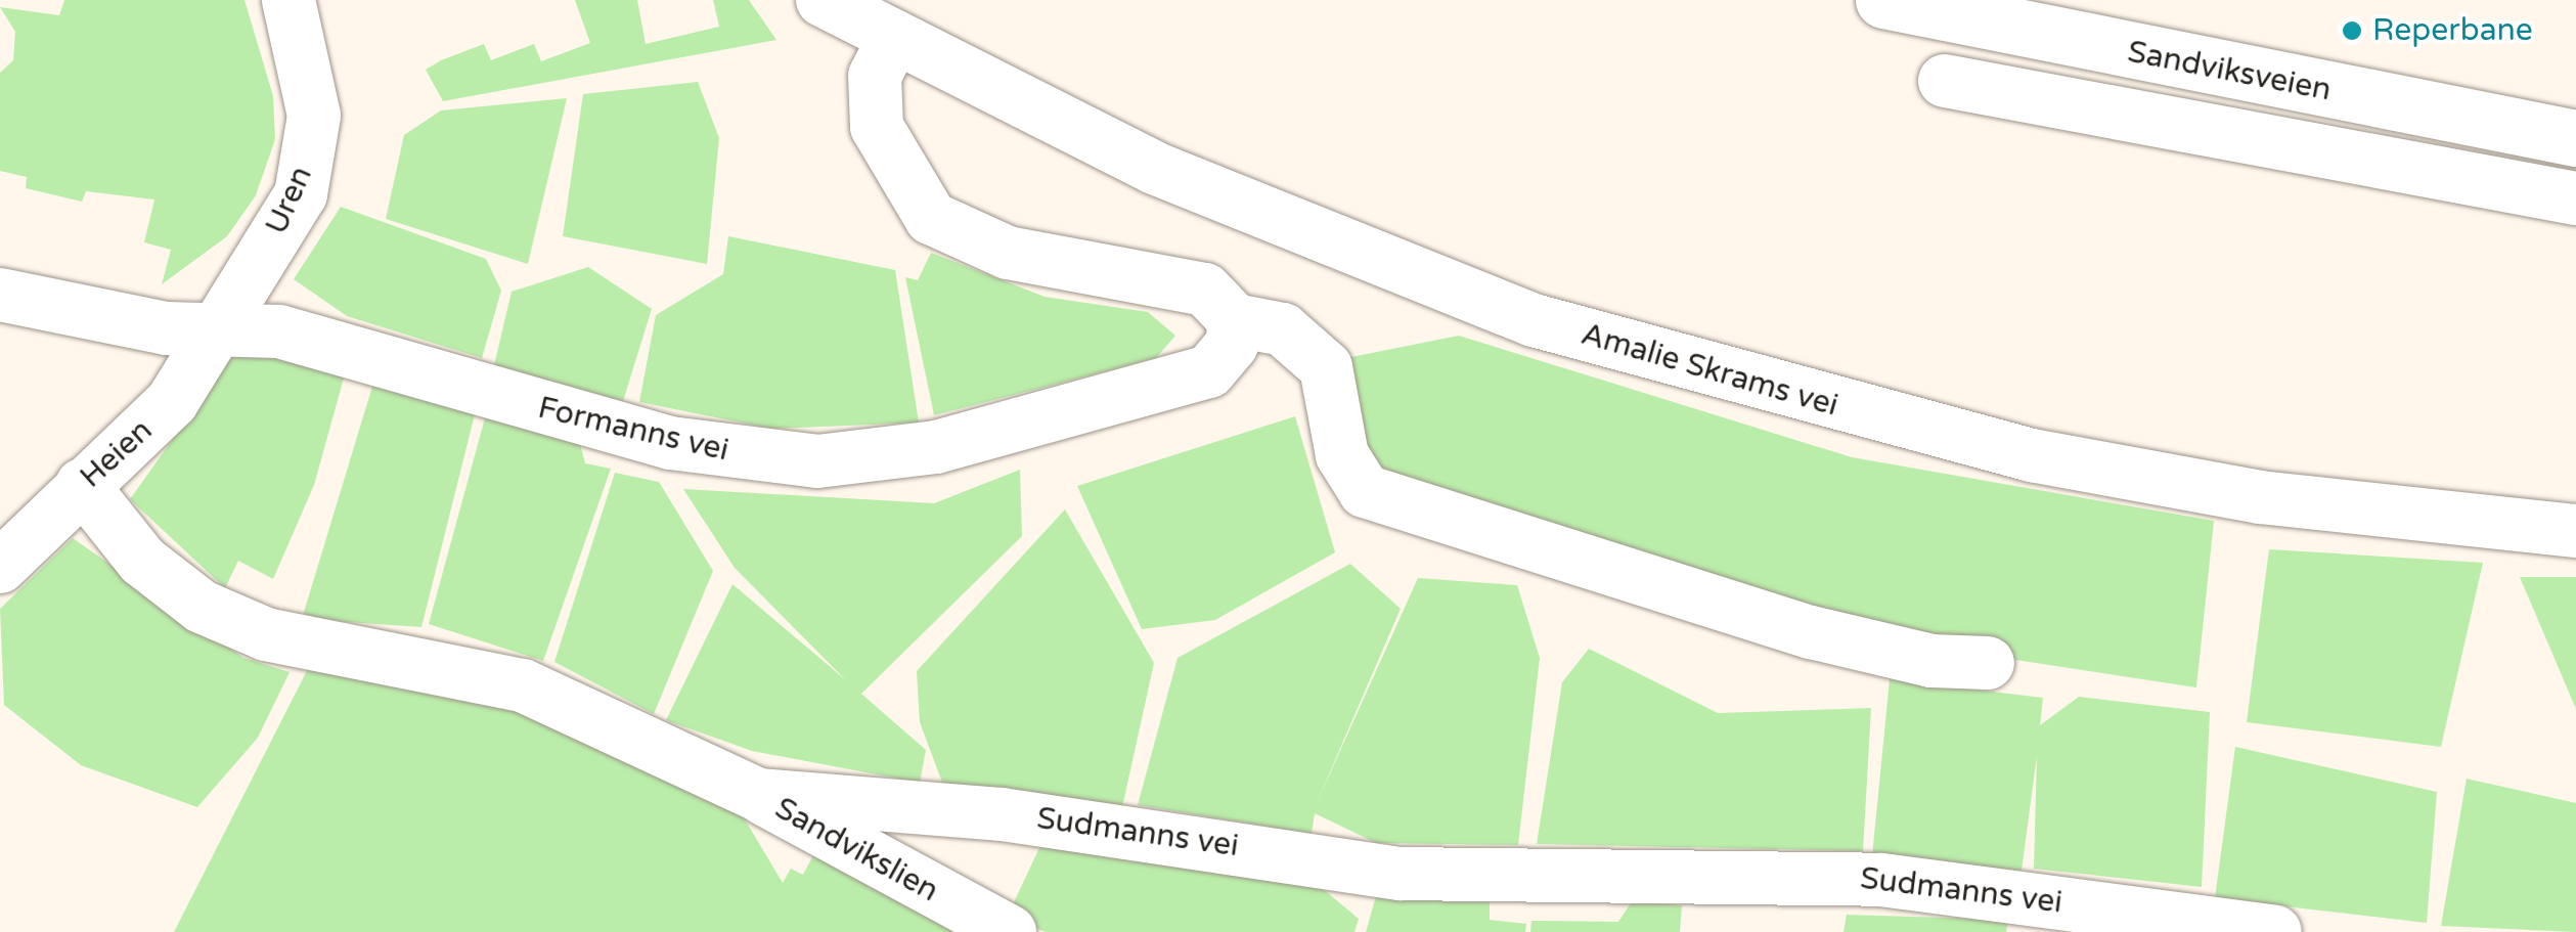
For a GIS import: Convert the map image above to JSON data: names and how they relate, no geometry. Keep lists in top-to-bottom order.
{
  "streets": {
    "main road": ["Sandviksveien"],
    "street": [
      "Uren",
      "Amalie Skrams vei",
      "Formanns vei",
      "Heien",
      "Sudmanns vei",
      "Sandvikslien"
    ]
  },
  "crossings": [
    ["Uren", "Formanns vei"],
    ["Uren", "Heien"],
    ["Formanns vei", "Heien"],
    ["Heien", "Sudmanns vei"],
    ["Sudmanns vei", "Sandvikslien"]
  ],
  "places": ["Reperbane"]
}
